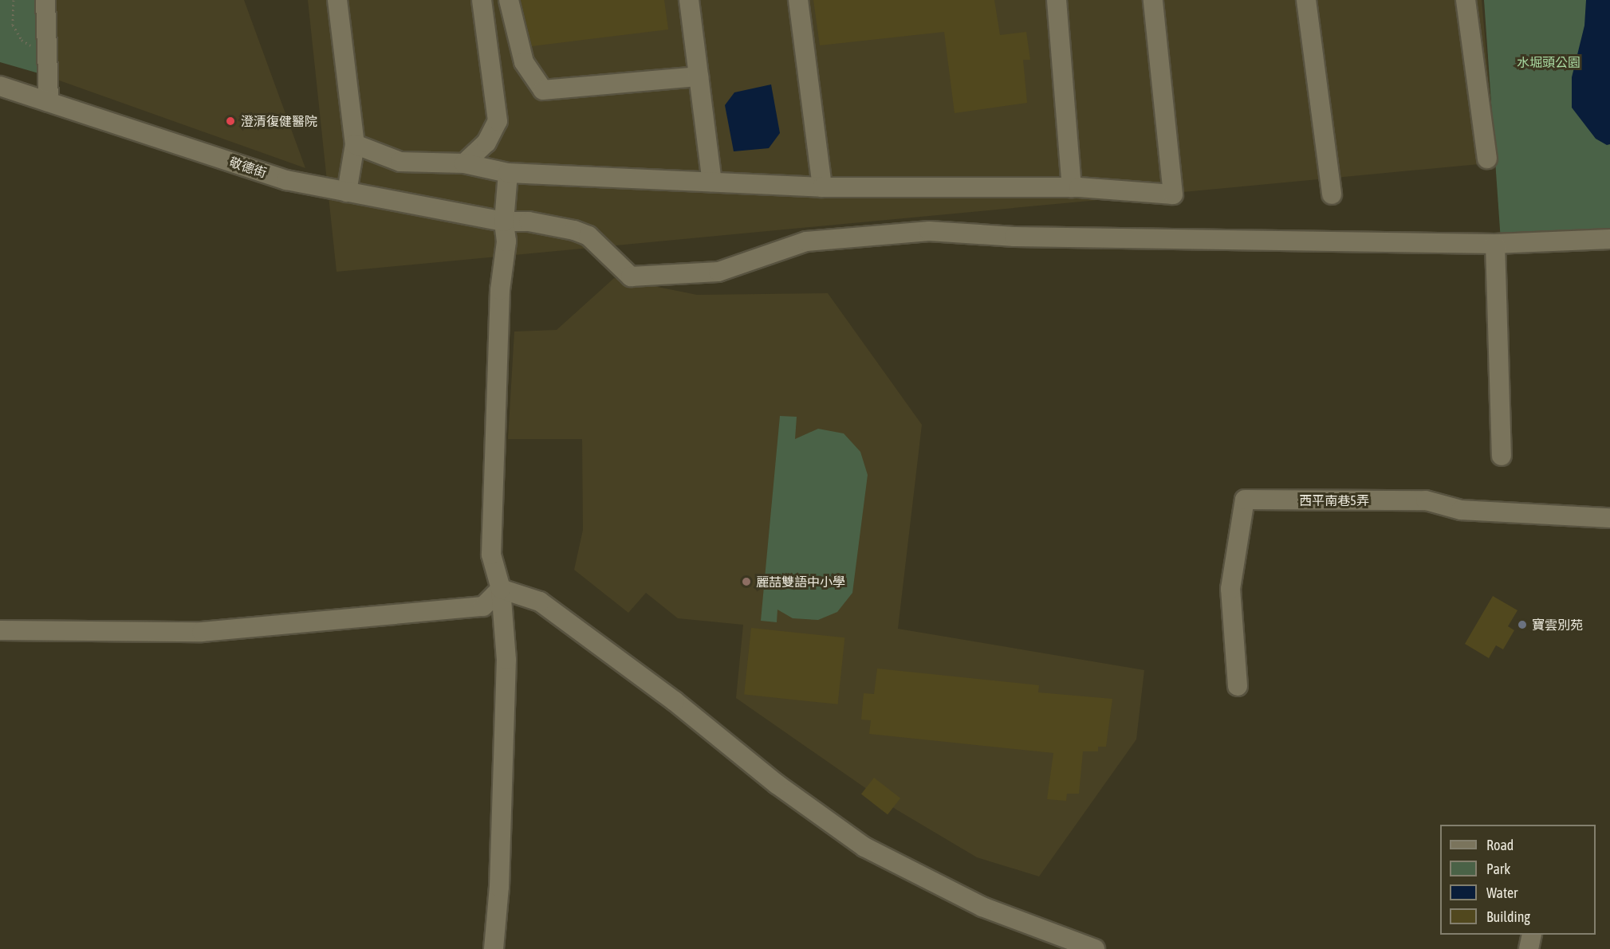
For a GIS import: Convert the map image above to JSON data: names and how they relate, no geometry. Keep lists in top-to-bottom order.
{
  "streets": {
    "street": ["敬德街", "西平南巷5弄"]
  },
  "parks": ["水堀頭公園"],
  "places": ["澄清復健醫院", "麗喆雙語中小學", "寶雲別苑"],
  "legend": [
    "Road",
    "Park",
    "Water",
    "Building"
  ]
}
